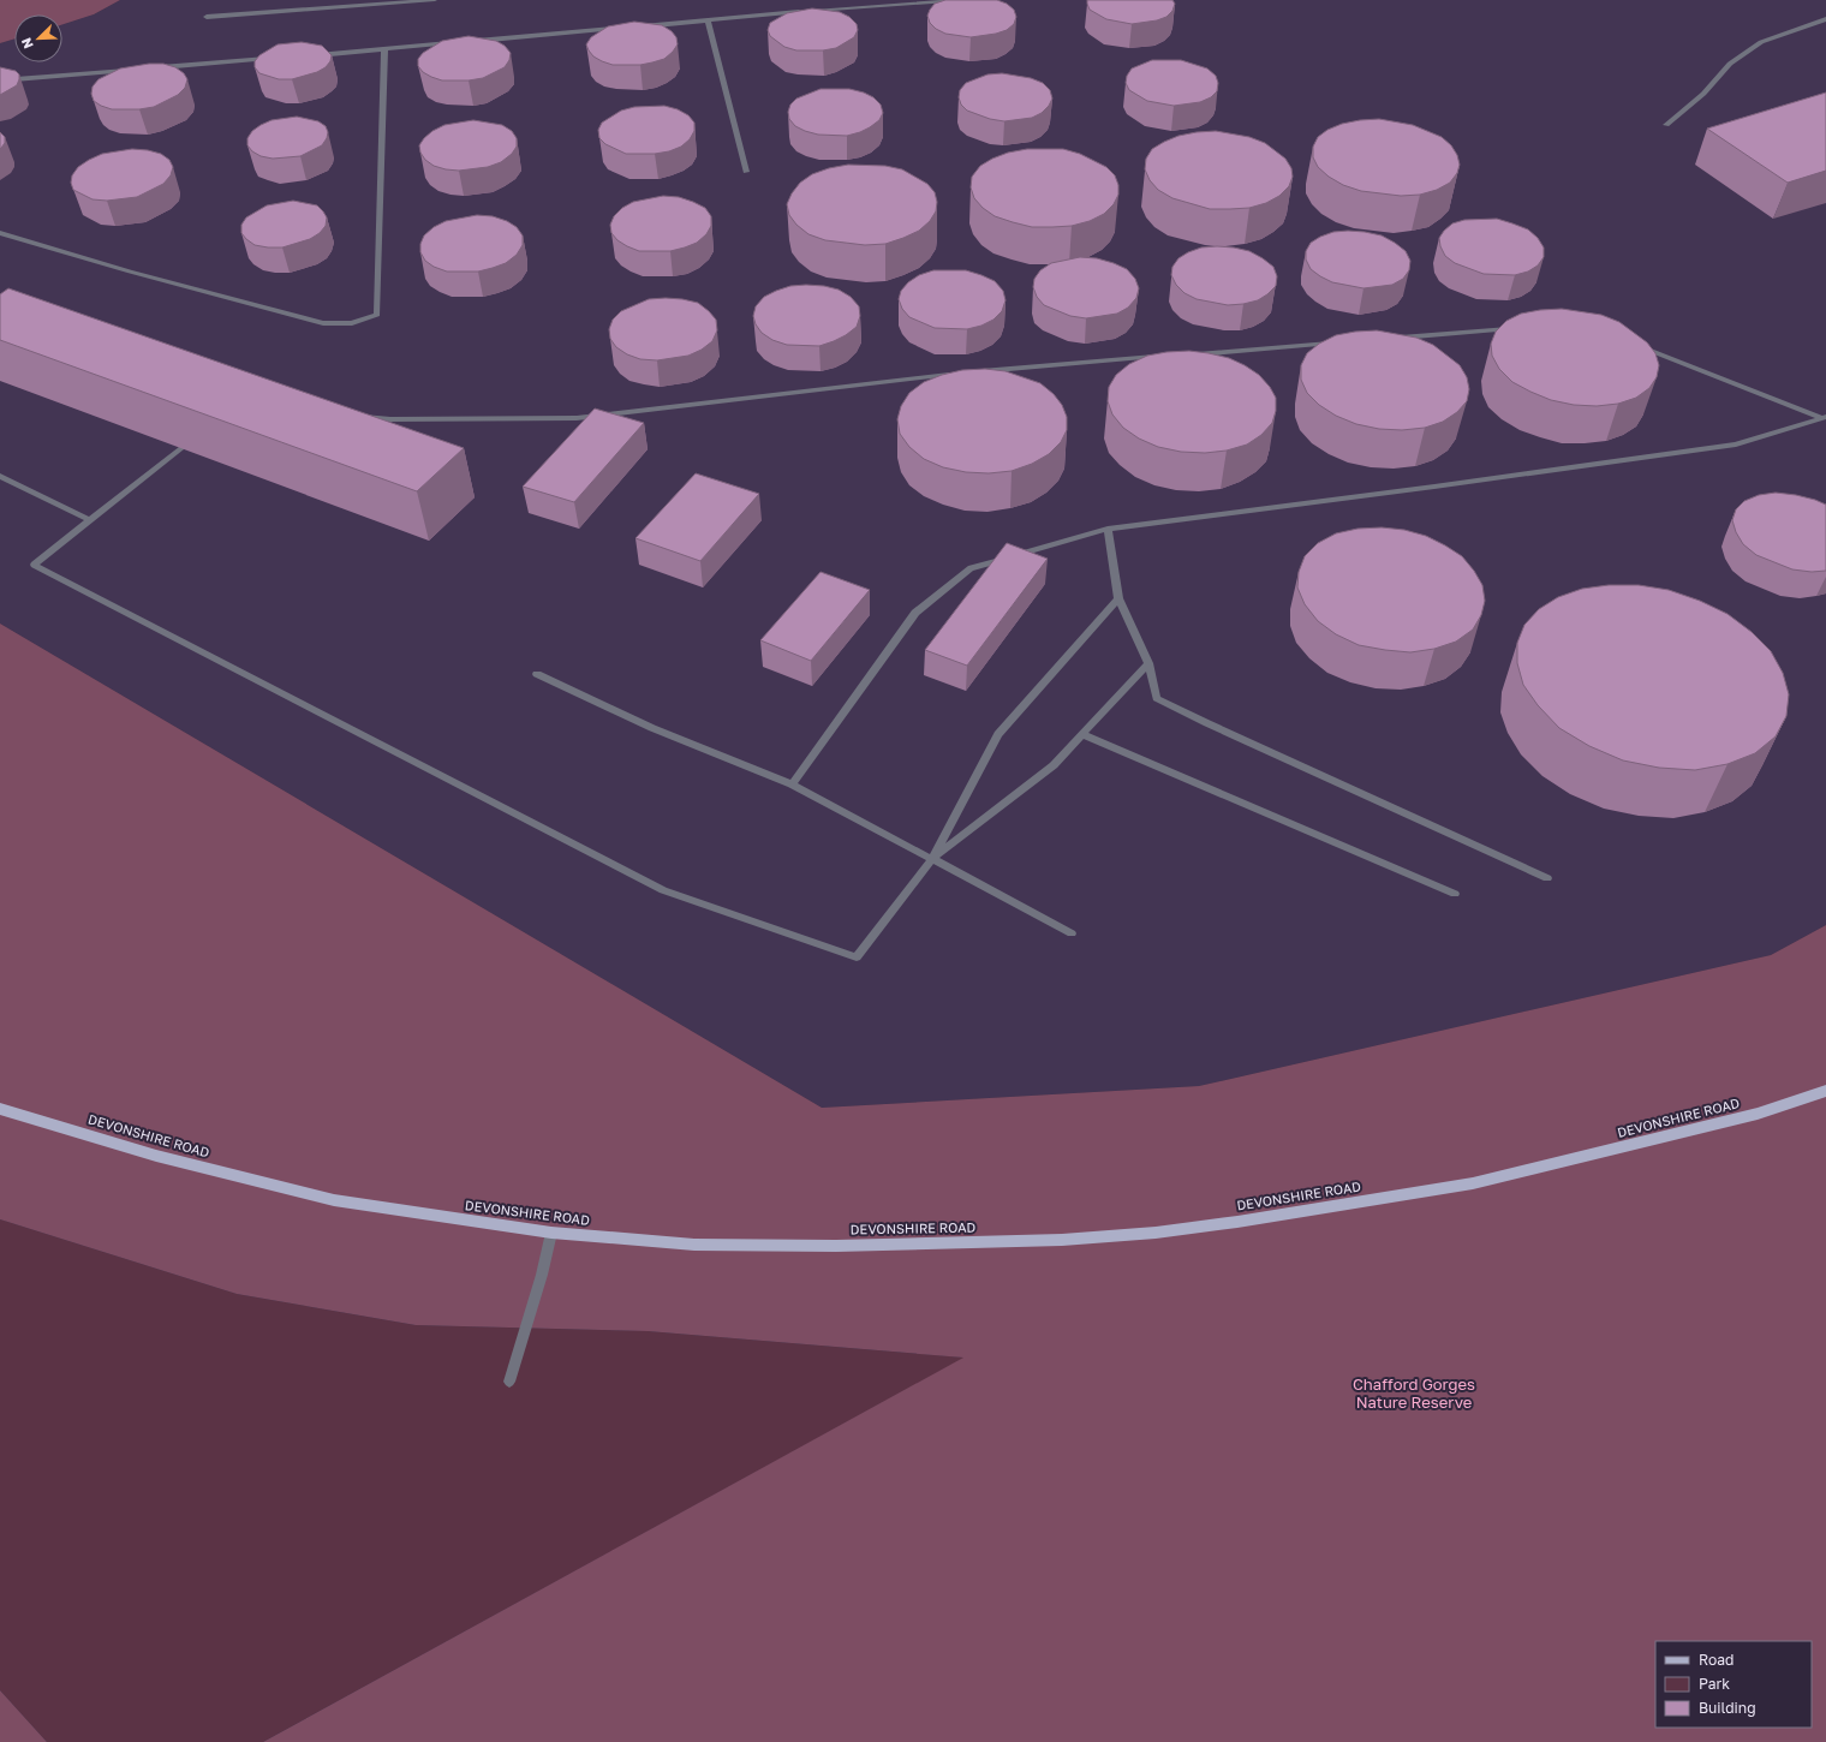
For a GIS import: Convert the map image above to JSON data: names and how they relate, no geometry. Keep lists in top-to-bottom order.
{
  "streets": {
    "main road": ["DEVONSHIRE ROAD"]
  },
  "parks": ["Chafford Gorges Nature Reserve"],
  "legend": ["Road", "Park", "Building"],
  "north": "bottom left"
}
